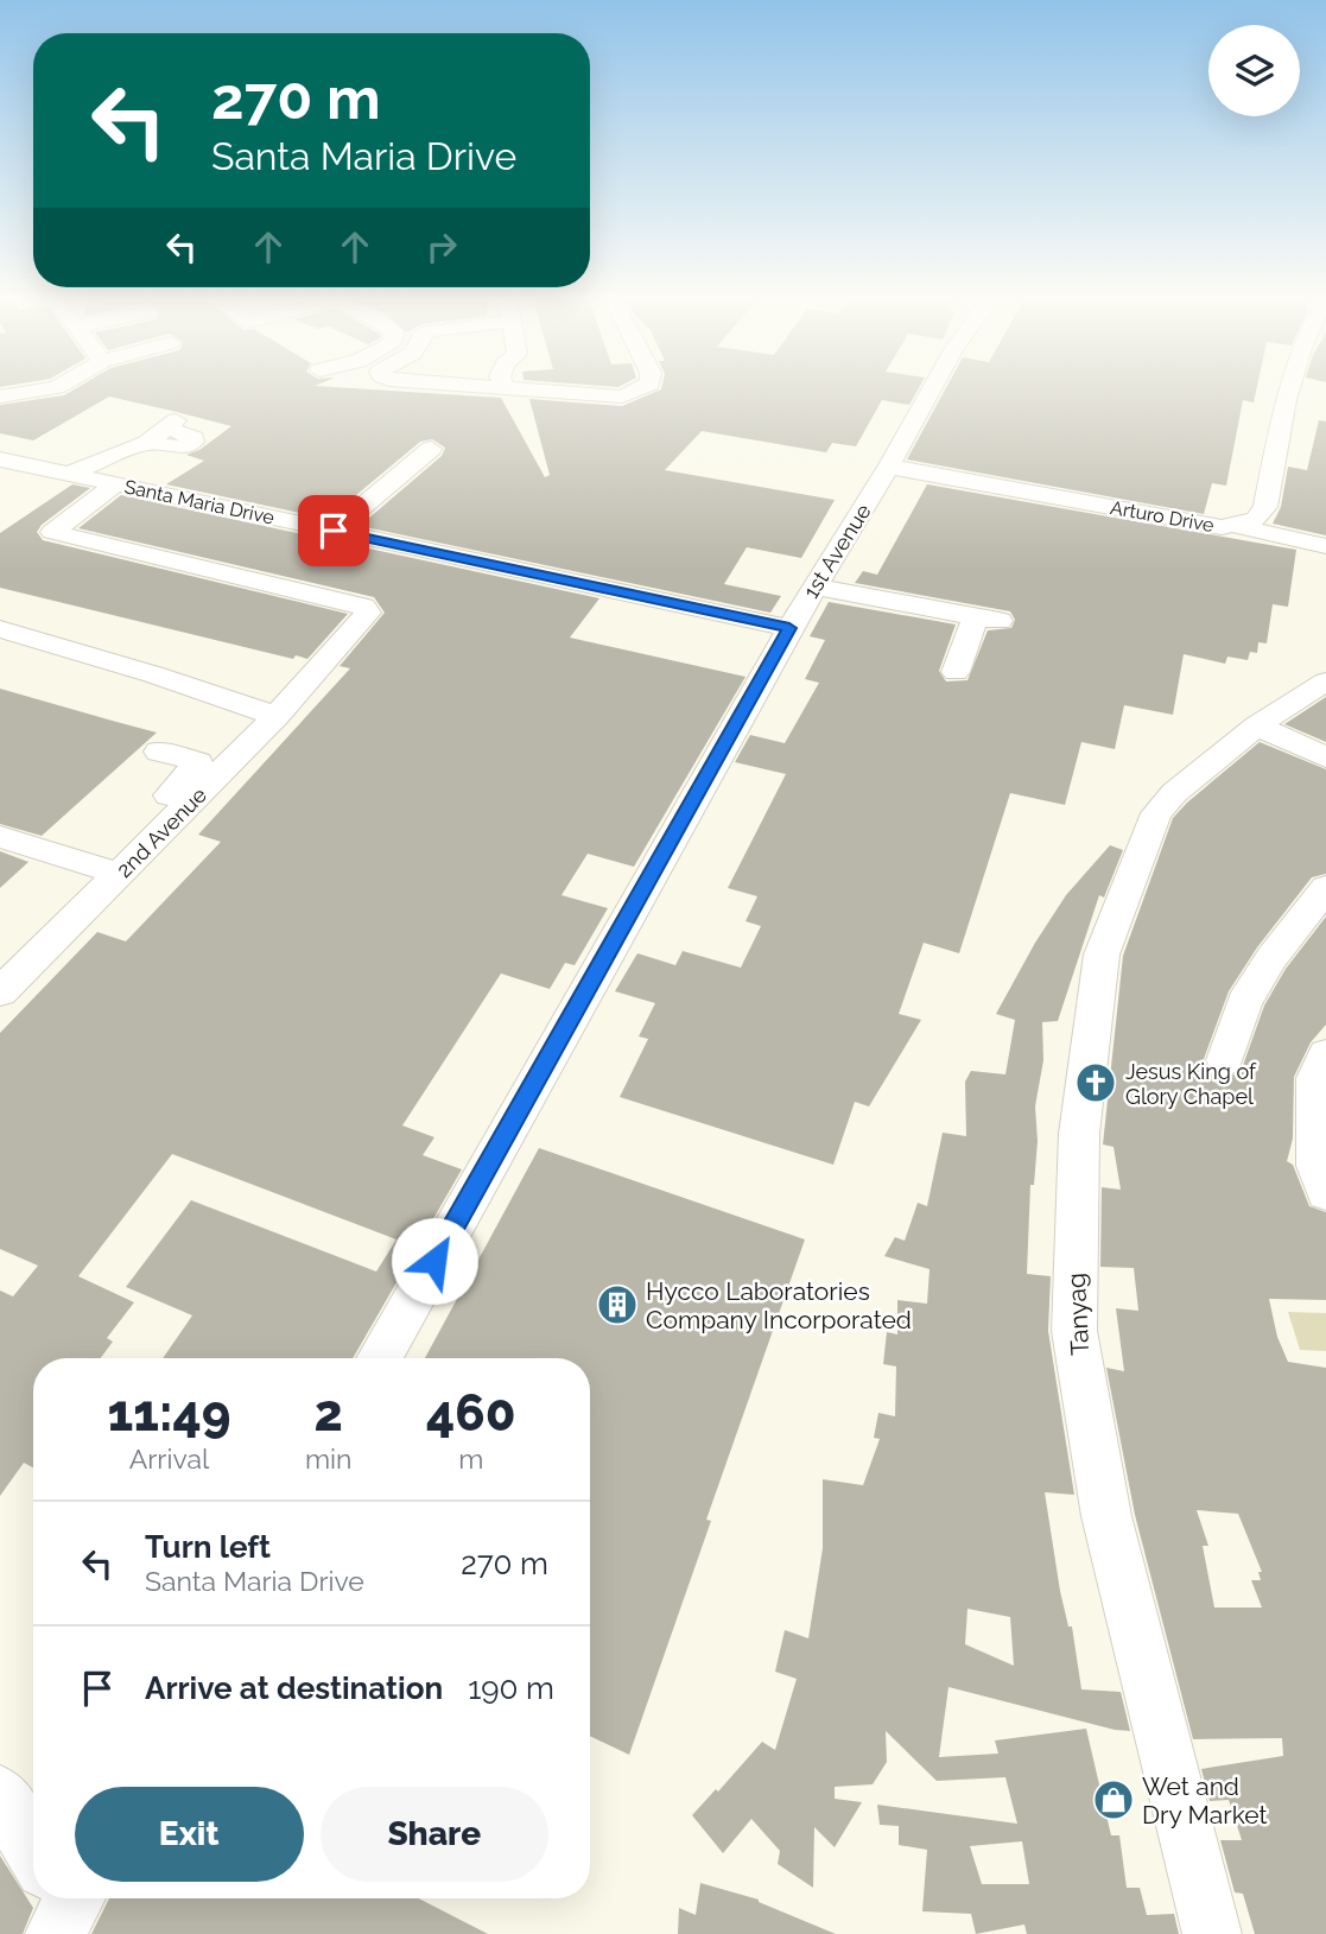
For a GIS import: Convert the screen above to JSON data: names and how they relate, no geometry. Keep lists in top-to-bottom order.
{
  "streets": {
    "street": [
      "Santa Maria Drive",
      "Arturo Drive",
      "1st Avenue",
      "2nd Avenue",
      "Tanyag"
    ]
  },
  "crossings": [
    ["Santa Maria Drive", "1st Avenue"],
    ["Santa Maria Drive", "2nd Avenue"],
    ["Arturo Drive", "1st Avenue"]
  ],
  "places": {
    "church": ["Jesus King of Glory Chapel"],
    "building": ["Hycco Laboratories Company Incorporated"],
    "shop": ["Wet and Dry Market"]
  },
  "page": {
    "turn": ["270 m", "Santa Maria Drive"],
    "eta": [
      "11:49",
      "Arrival",
      "2",
      "min",
      "460",
      "m"
    ],
    "list": [
      {
        "name": "Turn left",
        "note": "Santa Maria Drive",
        "value": "270 m"
      },
      {
        "name": "Arrive at destination",
        "value": "190 m"
      }
    ],
    "buttons": ["Exit", "Share"]
  }
}
